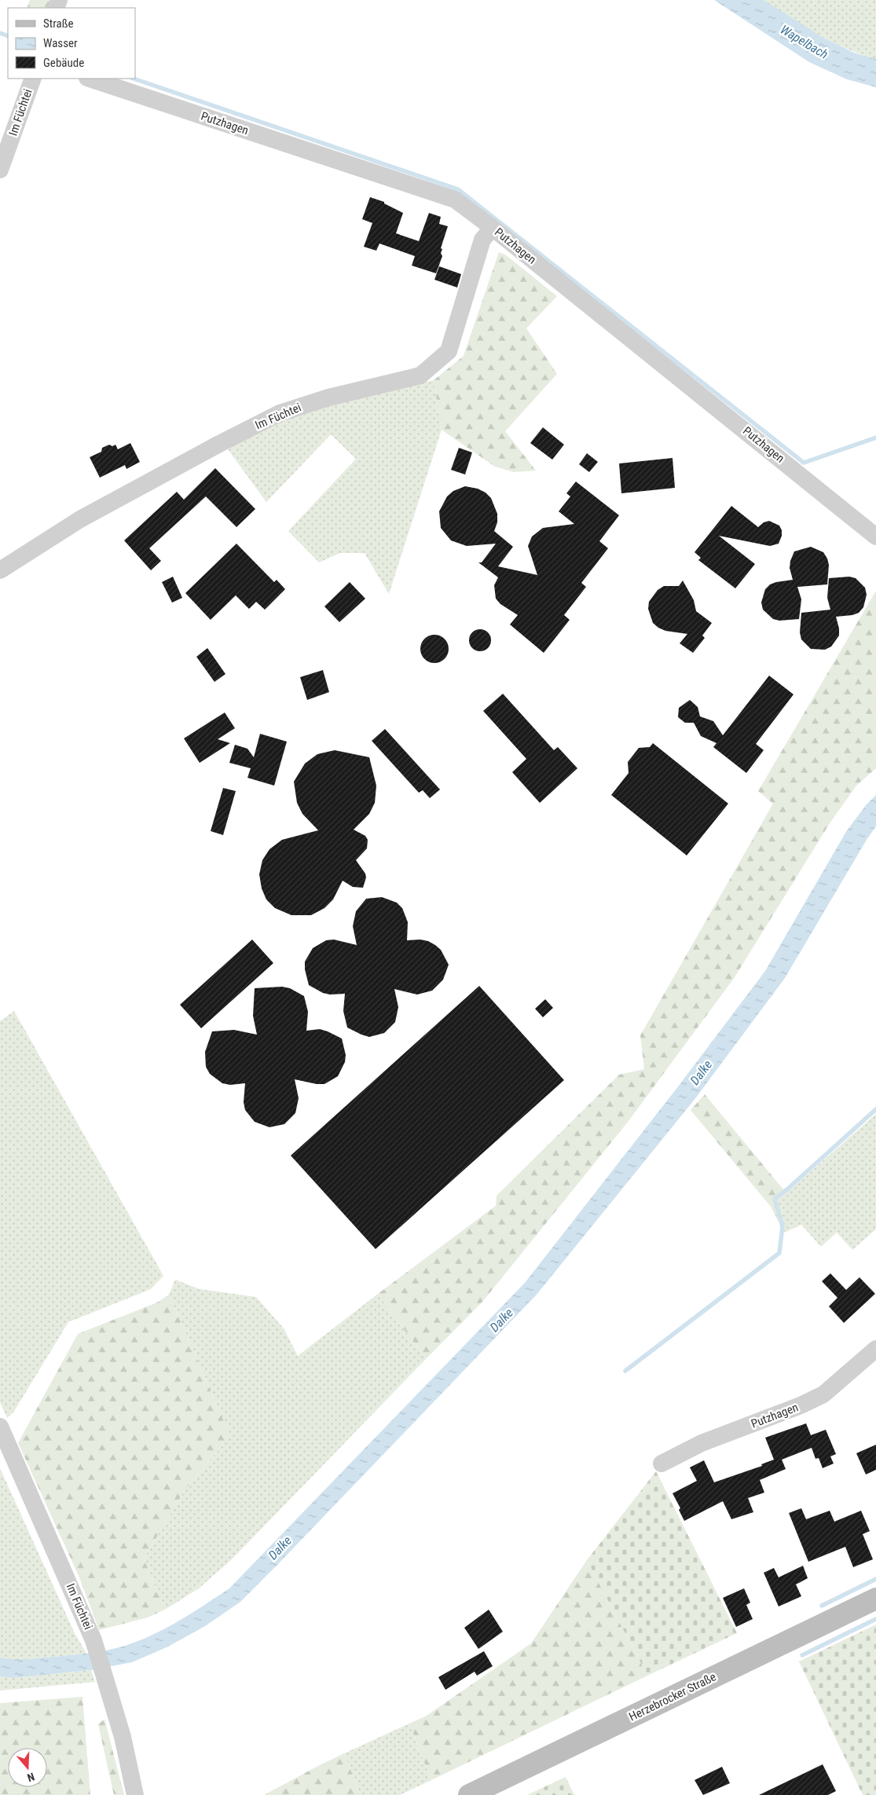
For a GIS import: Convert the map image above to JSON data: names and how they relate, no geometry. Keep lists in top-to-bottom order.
{
  "streets": {
    "main road": ["Herzebrocker Straße"],
    "street": ["Im Füchtei", "Putzhagen"]
  },
  "crossings": [
    ["Im Füchtei", "Putzhagen"]
  ],
  "water": ["Wapelbach", "Dalke"],
  "legend": ["Straße", "Wasser", "Gebäude"],
  "north": "bottom"
}
